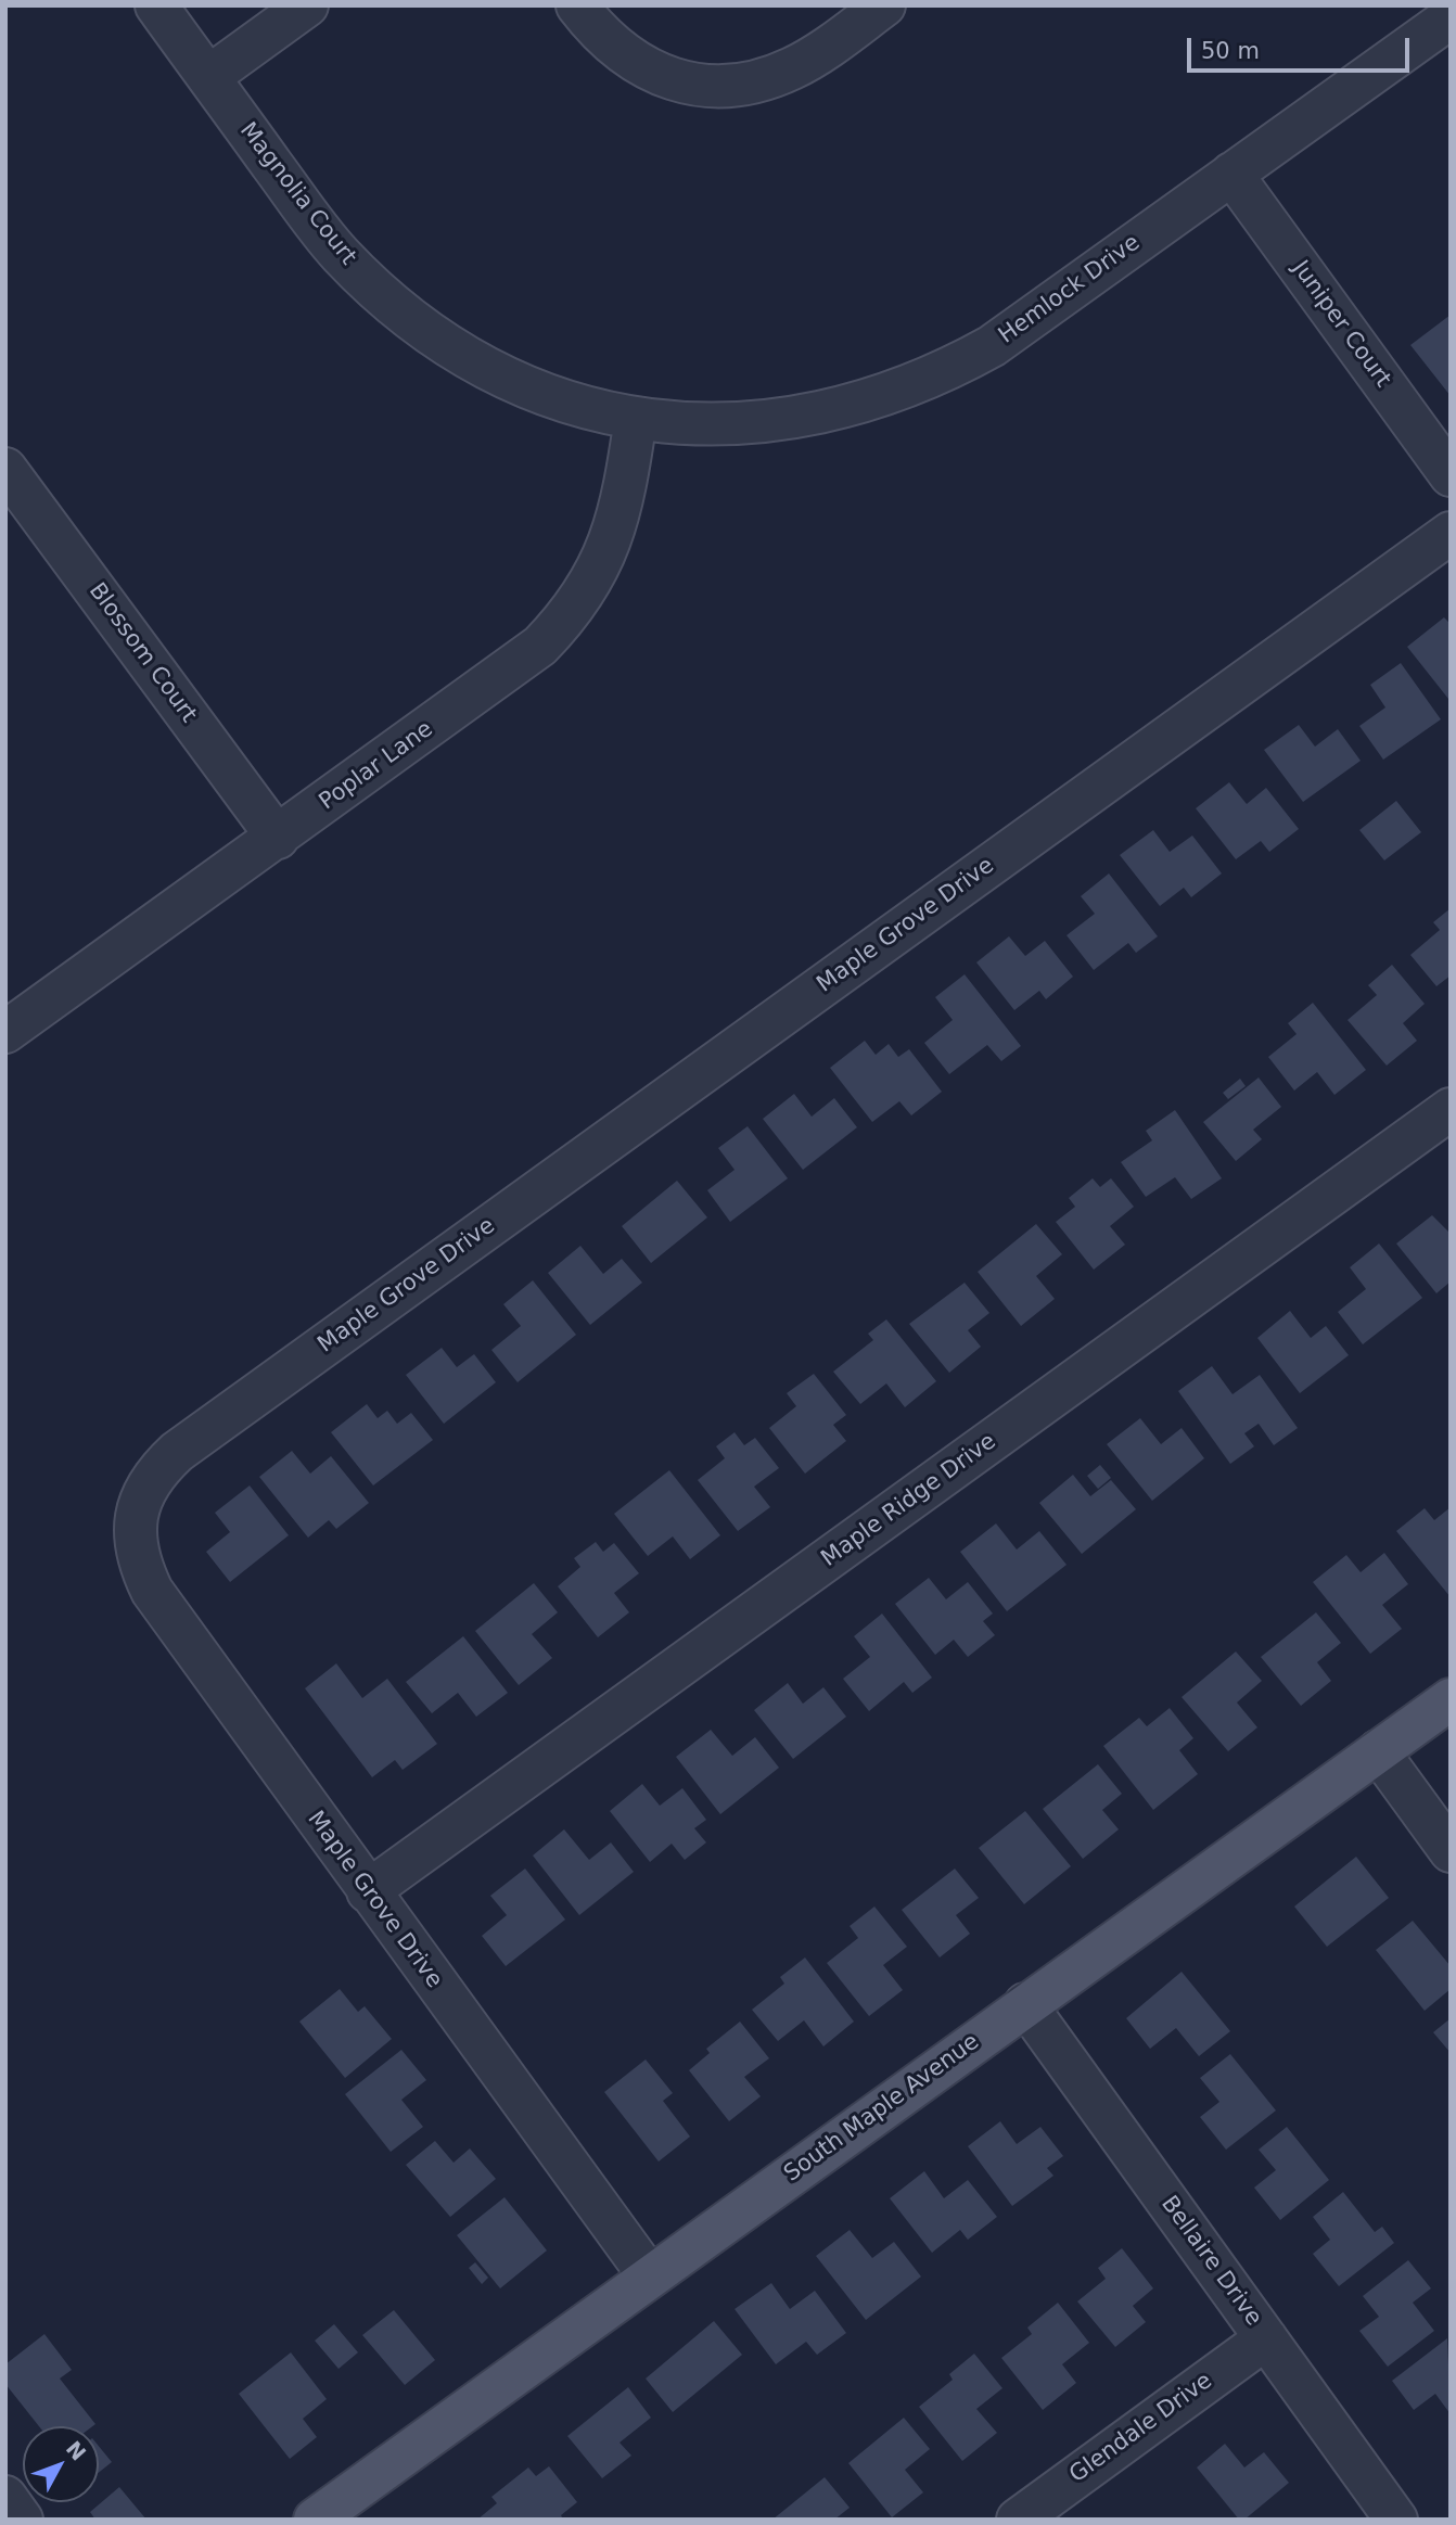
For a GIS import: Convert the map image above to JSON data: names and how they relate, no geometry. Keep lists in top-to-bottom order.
{
  "streets": {
    "main road": ["South Maple Avenue"],
    "street": [
      "Magnolia Court",
      "Hemlock Drive",
      "Juniper Court",
      "Blossom Court",
      "Poplar Lane",
      "Maple Grove Drive",
      "Maple Ridge Drive",
      "Bellaire Drive",
      "Glendale Drive"
    ]
  },
  "crossings": [
    ["Magnolia Court", "Hemlock Drive"],
    ["Magnolia Court", "Poplar Lane"],
    ["Hemlock Drive", "Juniper Court"],
    ["Hemlock Drive", "Poplar Lane"],
    ["Blossom Court", "Poplar Lane"],
    ["Maple Grove Drive", "Maple Ridge Drive"],
    ["Maple Grove Drive", "South Maple Avenue"],
    ["South Maple Avenue", "Bellaire Drive"],
    ["Bellaire Drive", "Glendale Drive"]
  ],
  "scale_bar": "50 m",
  "north": "top right"
}
